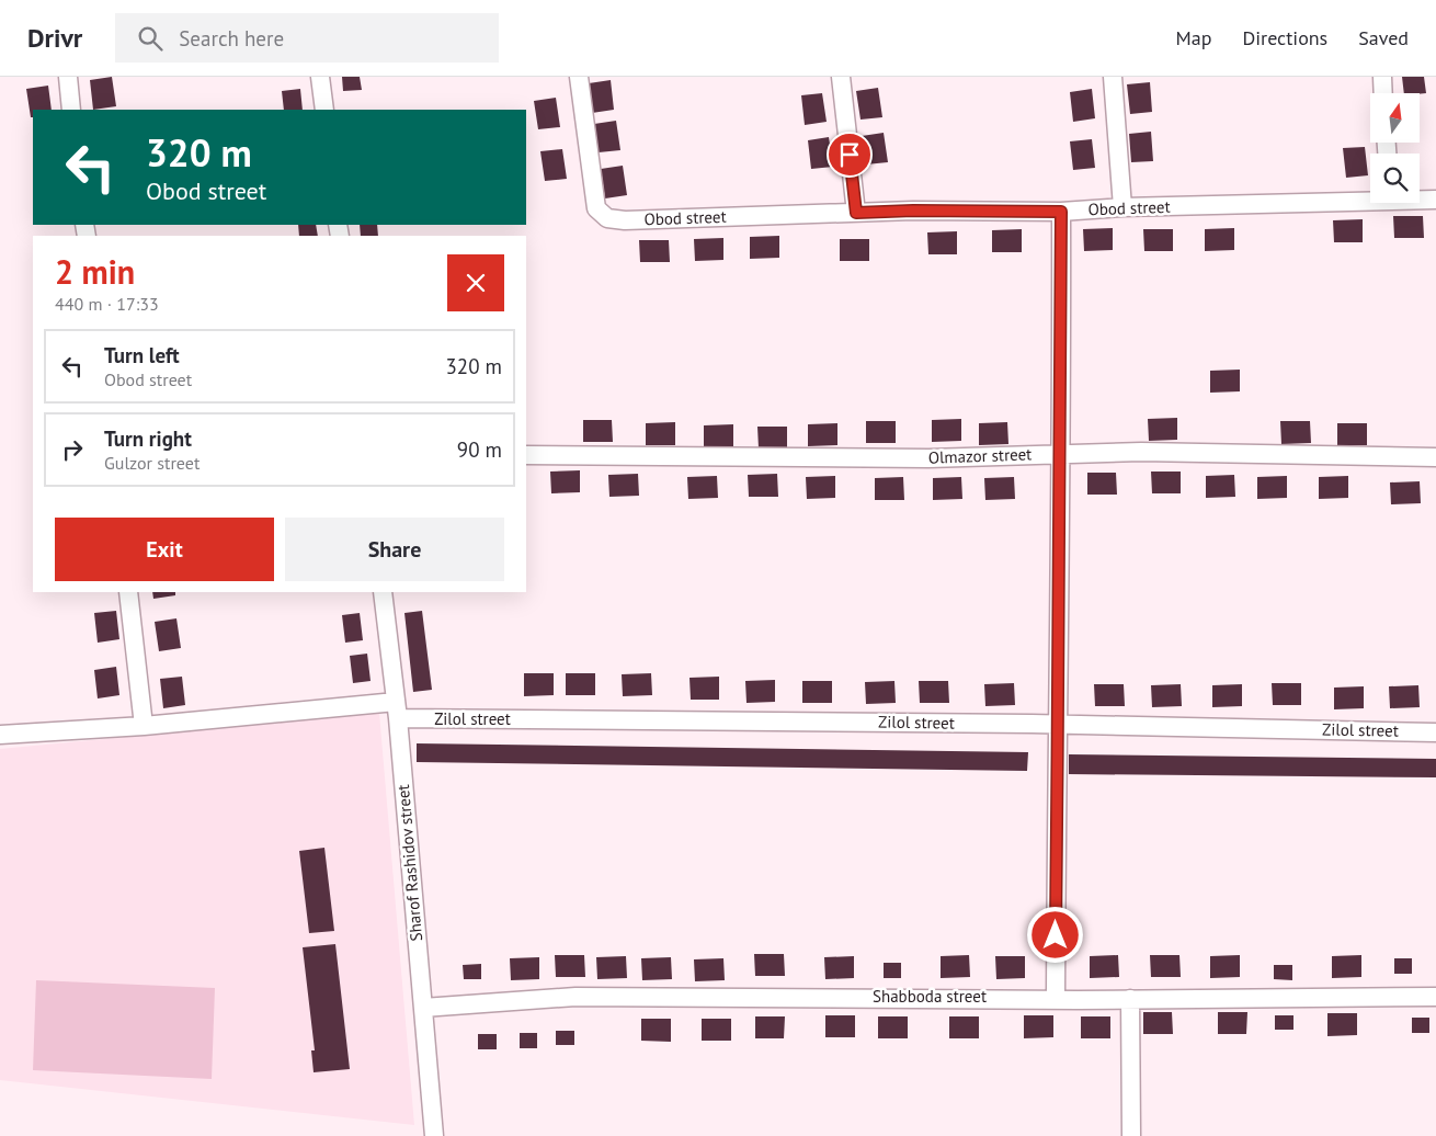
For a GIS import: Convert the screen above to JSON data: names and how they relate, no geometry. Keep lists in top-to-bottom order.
{
  "streets": {
    "street": [
      "Obod street",
      "Olmazor street",
      "Zilol street",
      "Sharof Rashidov street",
      "Shabboda street"
    ]
  },
  "crossings": [
    ["Zilol street", "Sharof Rashidov street"],
    ["Sharof Rashidov street", "Shabboda street"]
  ],
  "north": "top",
  "page": {
    "header": "Drivr",
    "search": "Search here",
    "nav": ["Map", "Directions", "Saved"],
    "turn": ["320 m", "Obod street"],
    "heading": ["2 min", "440 m · 17:33"],
    "list": [
      {
        "name": "Turn left",
        "note": "Obod street",
        "value": "320 m"
      },
      {
        "name": "Turn right",
        "note": "Gulzor street",
        "value": "90 m"
      }
    ],
    "buttons": ["Exit", "Share"]
  }
}
